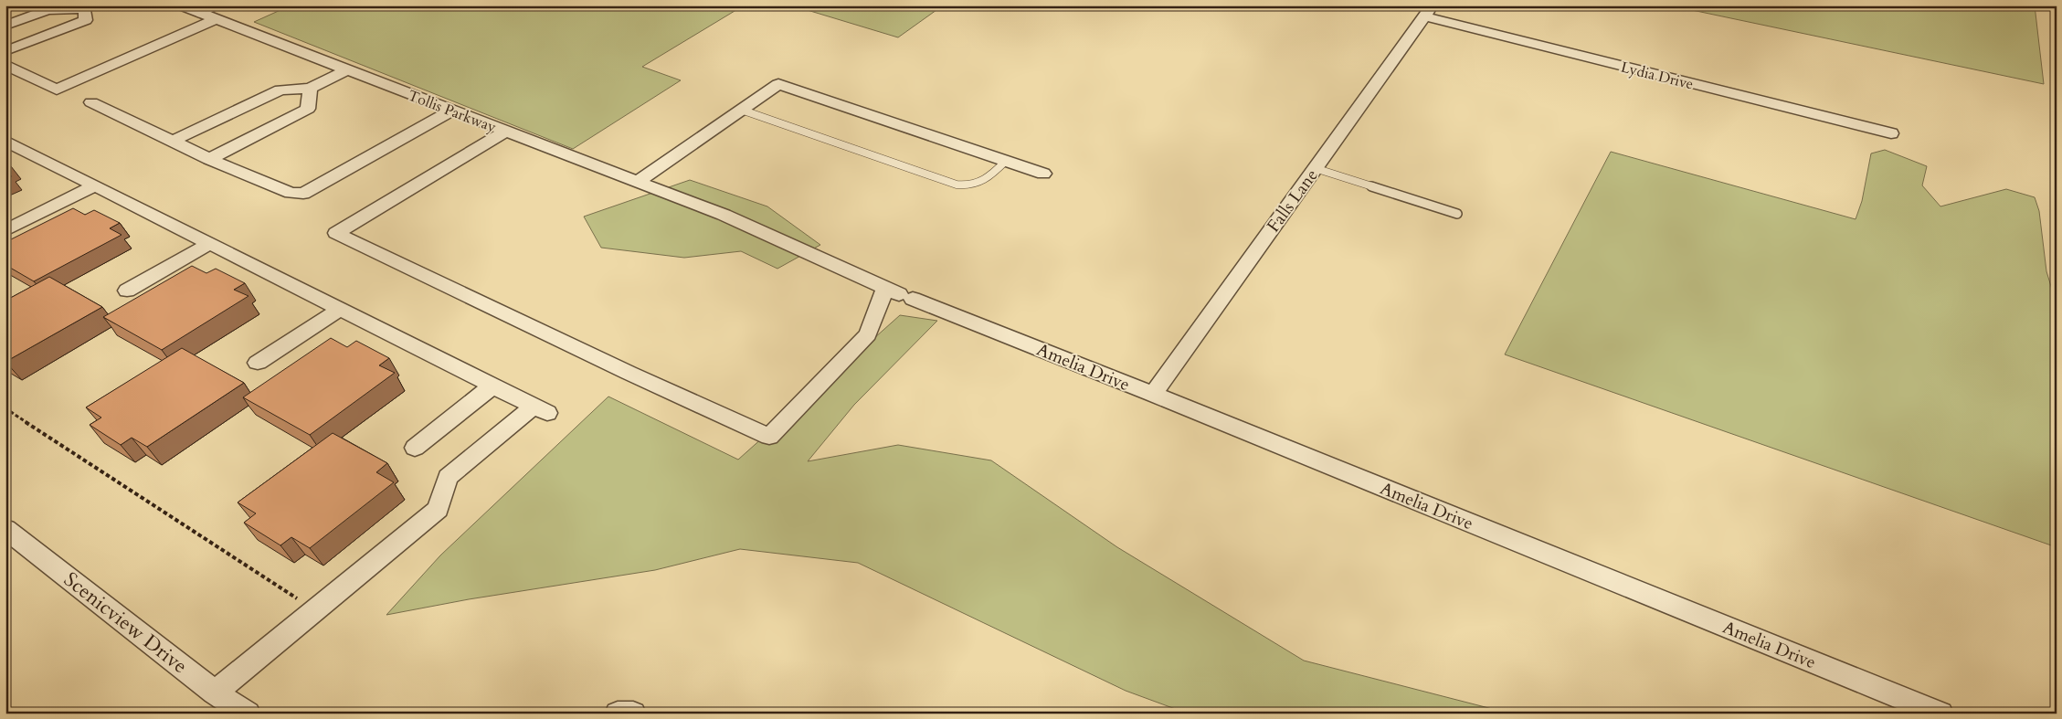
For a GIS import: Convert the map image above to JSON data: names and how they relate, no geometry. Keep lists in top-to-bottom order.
{
  "streets": {
    "street": [
      "Lydia Drive",
      "Tollis Parkway",
      "Falls Lane",
      "Amelia Drive",
      "Scenicview Drive"
    ]
  },
  "crossings": [
    ["Lydia Drive", "Falls Lane"],
    ["Tollis Parkway", "Amelia Drive"],
    ["Falls Lane", "Amelia Drive"]
  ]
}
